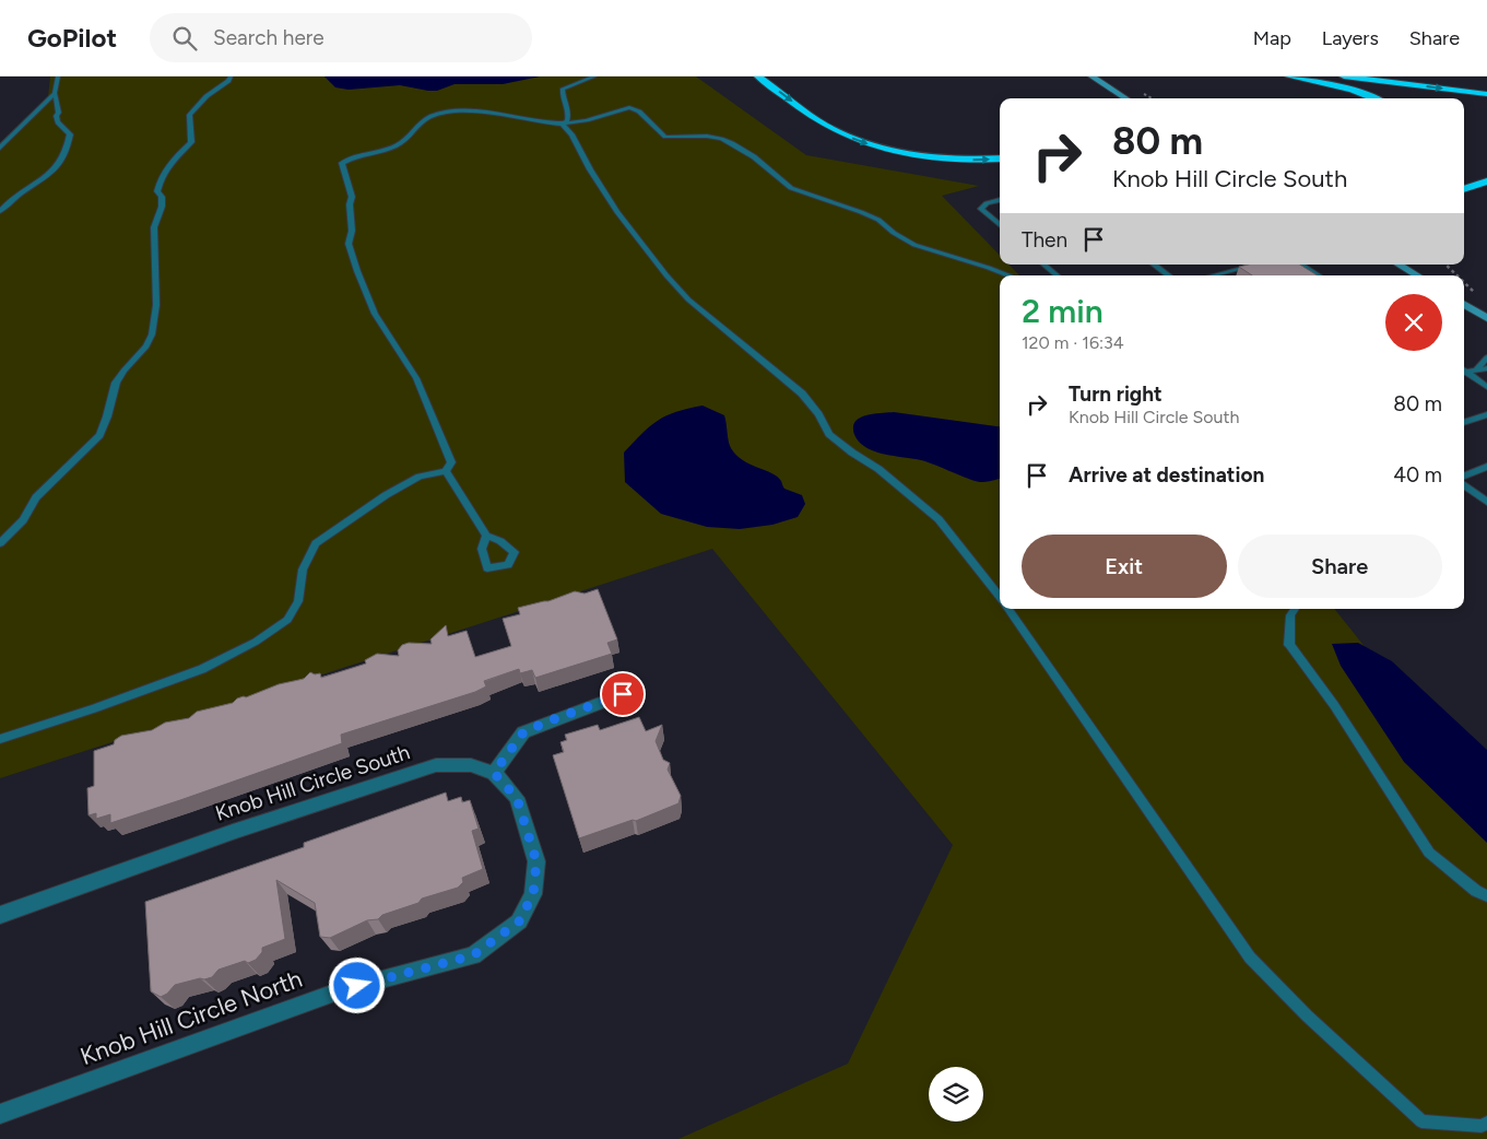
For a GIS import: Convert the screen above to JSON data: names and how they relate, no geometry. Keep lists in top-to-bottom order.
{
  "streets": {
    "street": ["Knob Hill Circle South", "Knob Hill Circle North"]
  },
  "crossings": [
    ["Knob Hill Circle South", "Knob Hill Circle North"]
  ],
  "page": {
    "header": "GoPilot",
    "search": "Search here",
    "nav": ["Map", "Layers", "Share"],
    "turn": ["80 m", "Knob Hill Circle South"],
    "then": "Then",
    "heading": ["2 min", "120 m · 16:34"],
    "list": [
      {
        "name": "Turn right",
        "note": "Knob Hill Circle South",
        "value": "80 m"
      },
      {
        "name": "Arrive at destination",
        "value": "40 m"
      }
    ],
    "buttons": ["Exit", "Share"]
  }
}
